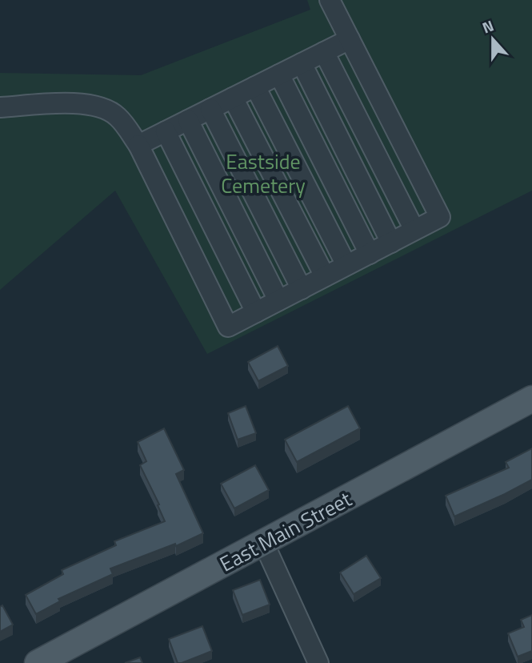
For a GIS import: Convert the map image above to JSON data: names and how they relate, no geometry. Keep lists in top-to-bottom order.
{
  "streets": {
    "main road": ["East Main Street"]
  },
  "parks": ["Eastside Cemetery"],
  "north": "top"
}
